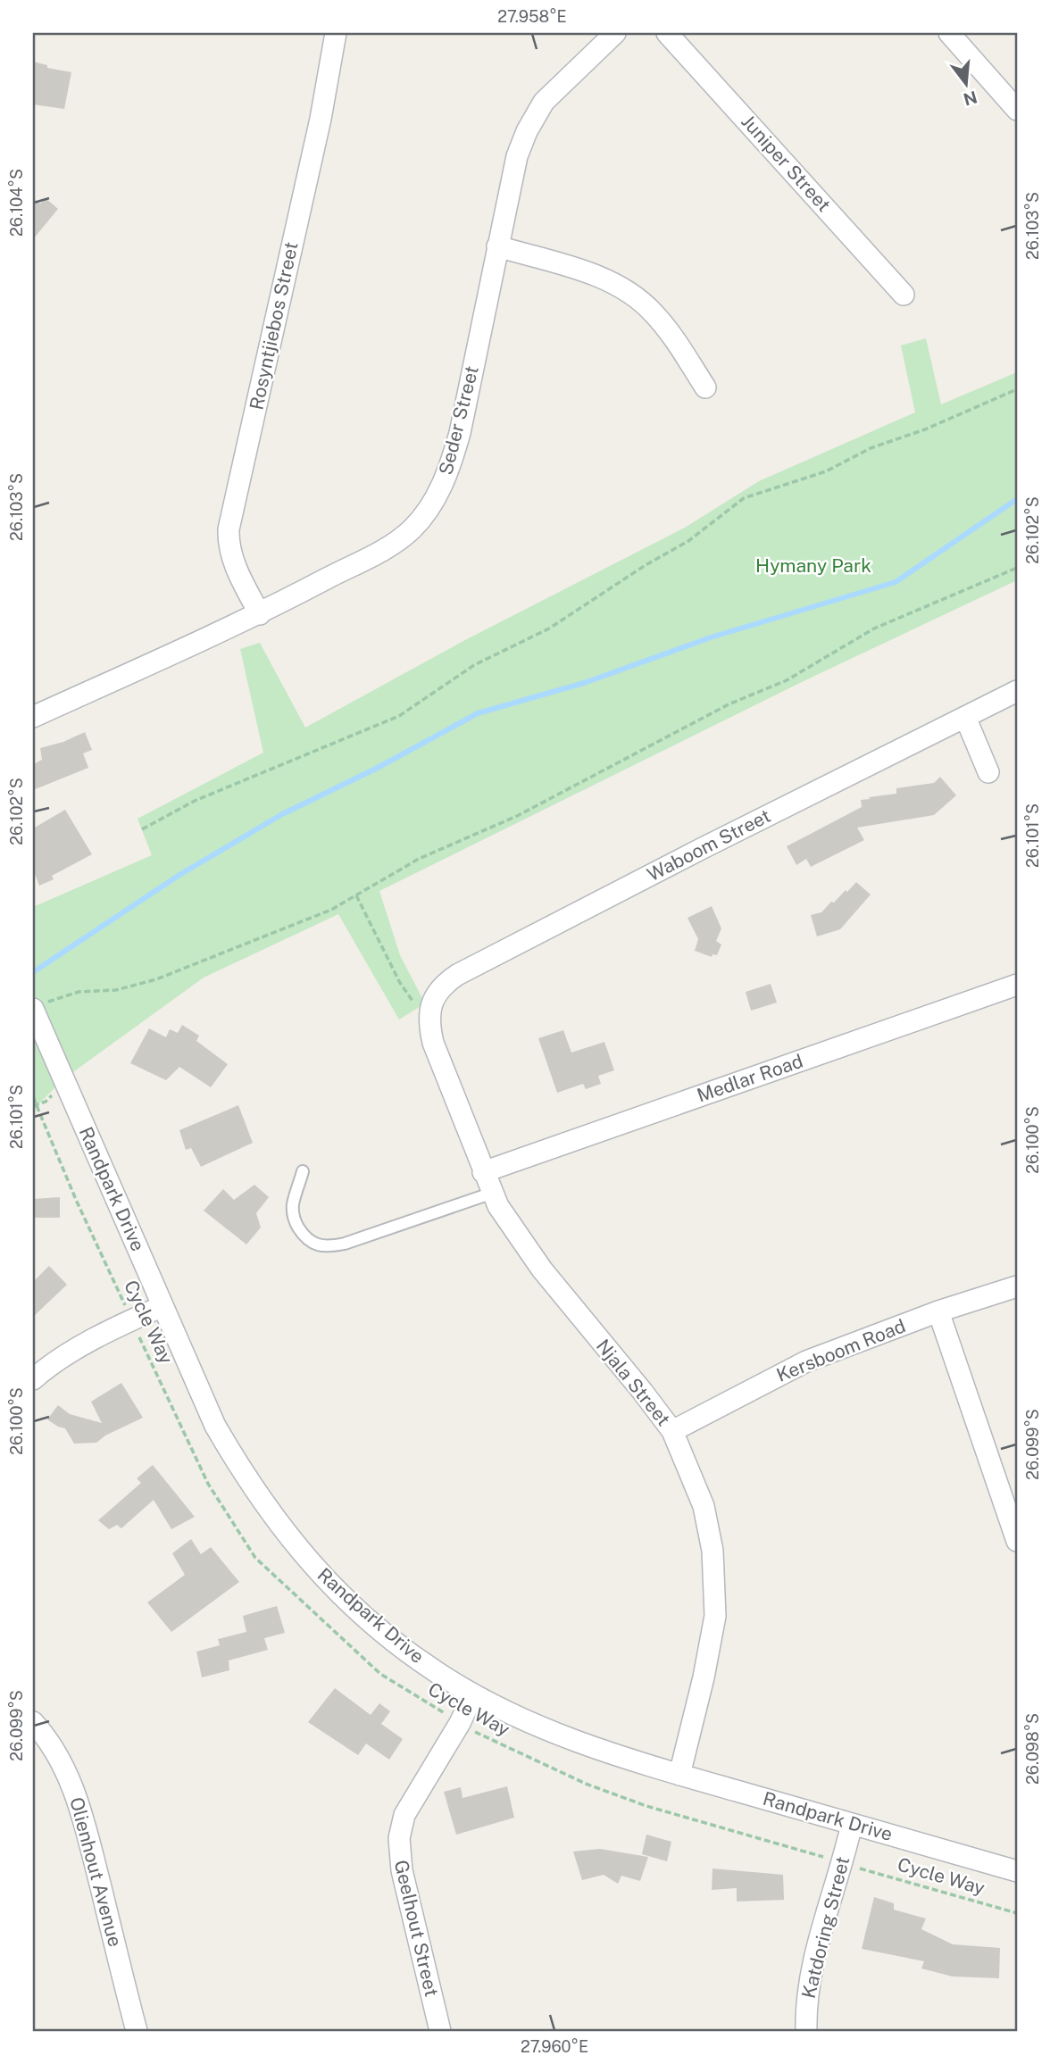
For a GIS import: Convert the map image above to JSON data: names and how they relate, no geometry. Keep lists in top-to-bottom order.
{
  "streets": {
    "street": [
      "Juniper Street",
      "Rosyntjiebos Street",
      "Seder Street",
      "Waboom Street",
      "Medlar Road",
      "Randpark Drive",
      "Kersboom Road",
      "Njala Street",
      "Olienhout Avenue",
      "Katdoring Street",
      "Geelhout Street"
    ],
    "path": ["Cycle Way"]
  },
  "crossings": [
    ["Rosyntjiebos Street", "Seder Street"],
    ["Waboom Street", "Njala Street"],
    ["Medlar Road", "Njala Street"],
    ["Randpark Drive", "Njala Street"],
    ["Randpark Drive", "Katdoring Street"],
    ["Randpark Drive", "Geelhout Street"],
    ["Cycle Way", "Katdoring Street"],
    ["Cycle Way", "Geelhout Street"],
    ["Kersboom Road", "Njala Street"]
  ],
  "parks": ["Hymany Park"],
  "north": "bottom",
  "coordinates": [
    "27.958°E",
    "26.104°S",
    "26.103°S",
    "26.102°S",
    "26.101°S",
    "26.100°S",
    "26.099°S",
    "26.098°S",
    "27.960°E"
  ]
}
